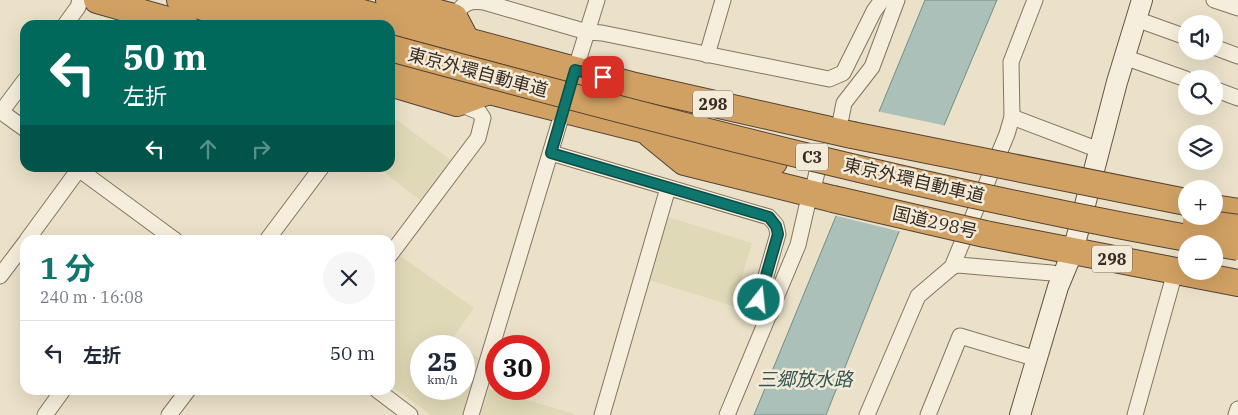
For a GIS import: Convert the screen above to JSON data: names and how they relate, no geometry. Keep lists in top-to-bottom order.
{
  "streets": {
    "highway": [
      "東京外環自動車道",
      "298",
      "C3",
      "国道298号"
    ]
  },
  "water": ["三郷放水路"],
  "page": {
    "map_buttons": ["+", "−"],
    "turn": ["50 m", "左折"],
    "heading": ["1 分", "240 m · 16:08"],
    "list": [
      {
        "name": "左折",
        "value": "50 m"
      }
    ],
    "speed": "25 km/h",
    "limit": "30"
  }
}
